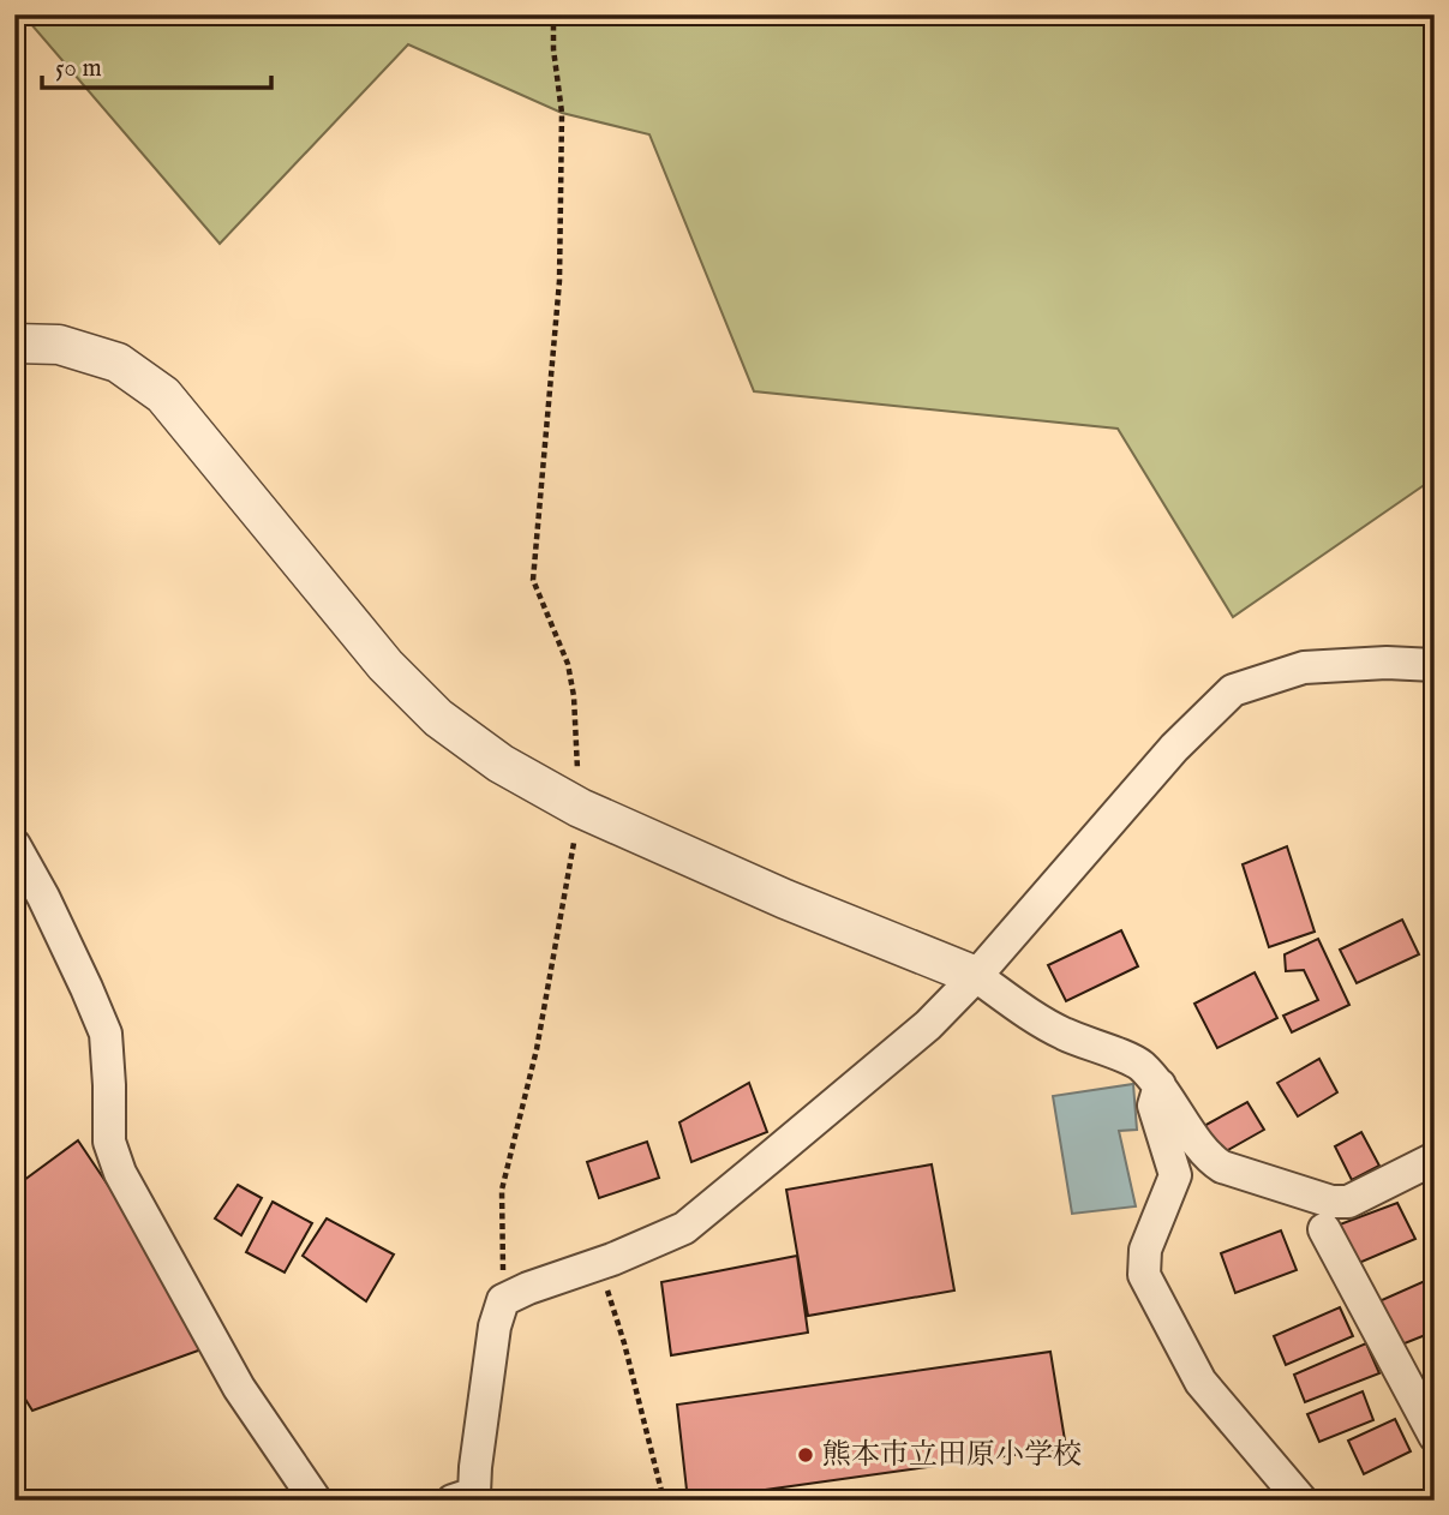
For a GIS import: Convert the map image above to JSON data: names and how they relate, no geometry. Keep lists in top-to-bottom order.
{
  "places": ["熊本市立田原小学校"],
  "scale_bar": "50 m"
}
